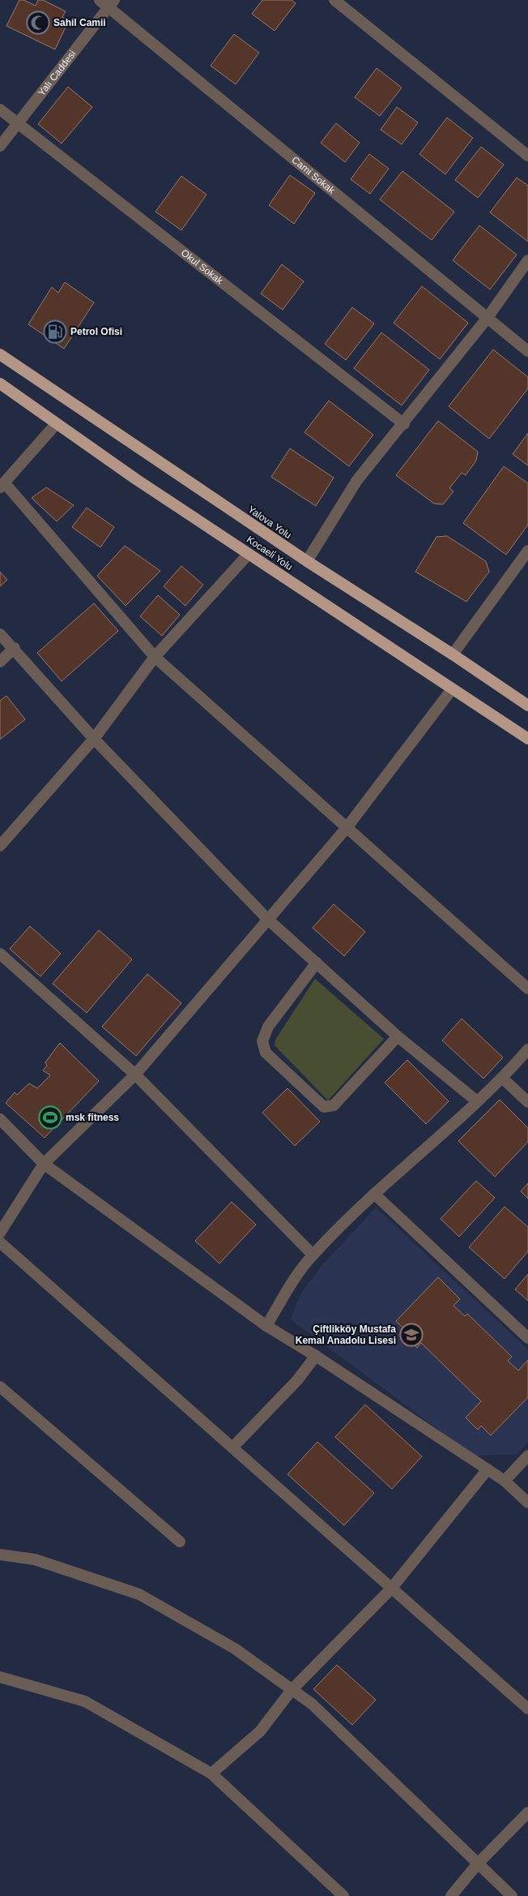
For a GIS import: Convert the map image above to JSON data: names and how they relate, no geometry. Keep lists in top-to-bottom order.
{
  "streets": {
    "highway": ["Yalova Yolu", "Kocaeli̇ Yolu"],
    "street": ["Yalı Caddesi", "Cami Sokak", "Okul Sokak"]
  },
  "crossings": [
    ["Yalı Caddesi", "Cami Sokak"],
    ["Yalı Caddesi", "Okul Sokak"]
  ],
  "places": {
    "mosque": ["Sahil Camii"],
    "fuel station": ["Petrol Ofisi"],
    "sports": ["msk fitness"],
    "school or university": ["Çiftlikköy Mustafa Kemal Anadolu Lisesi"]
  }
}
